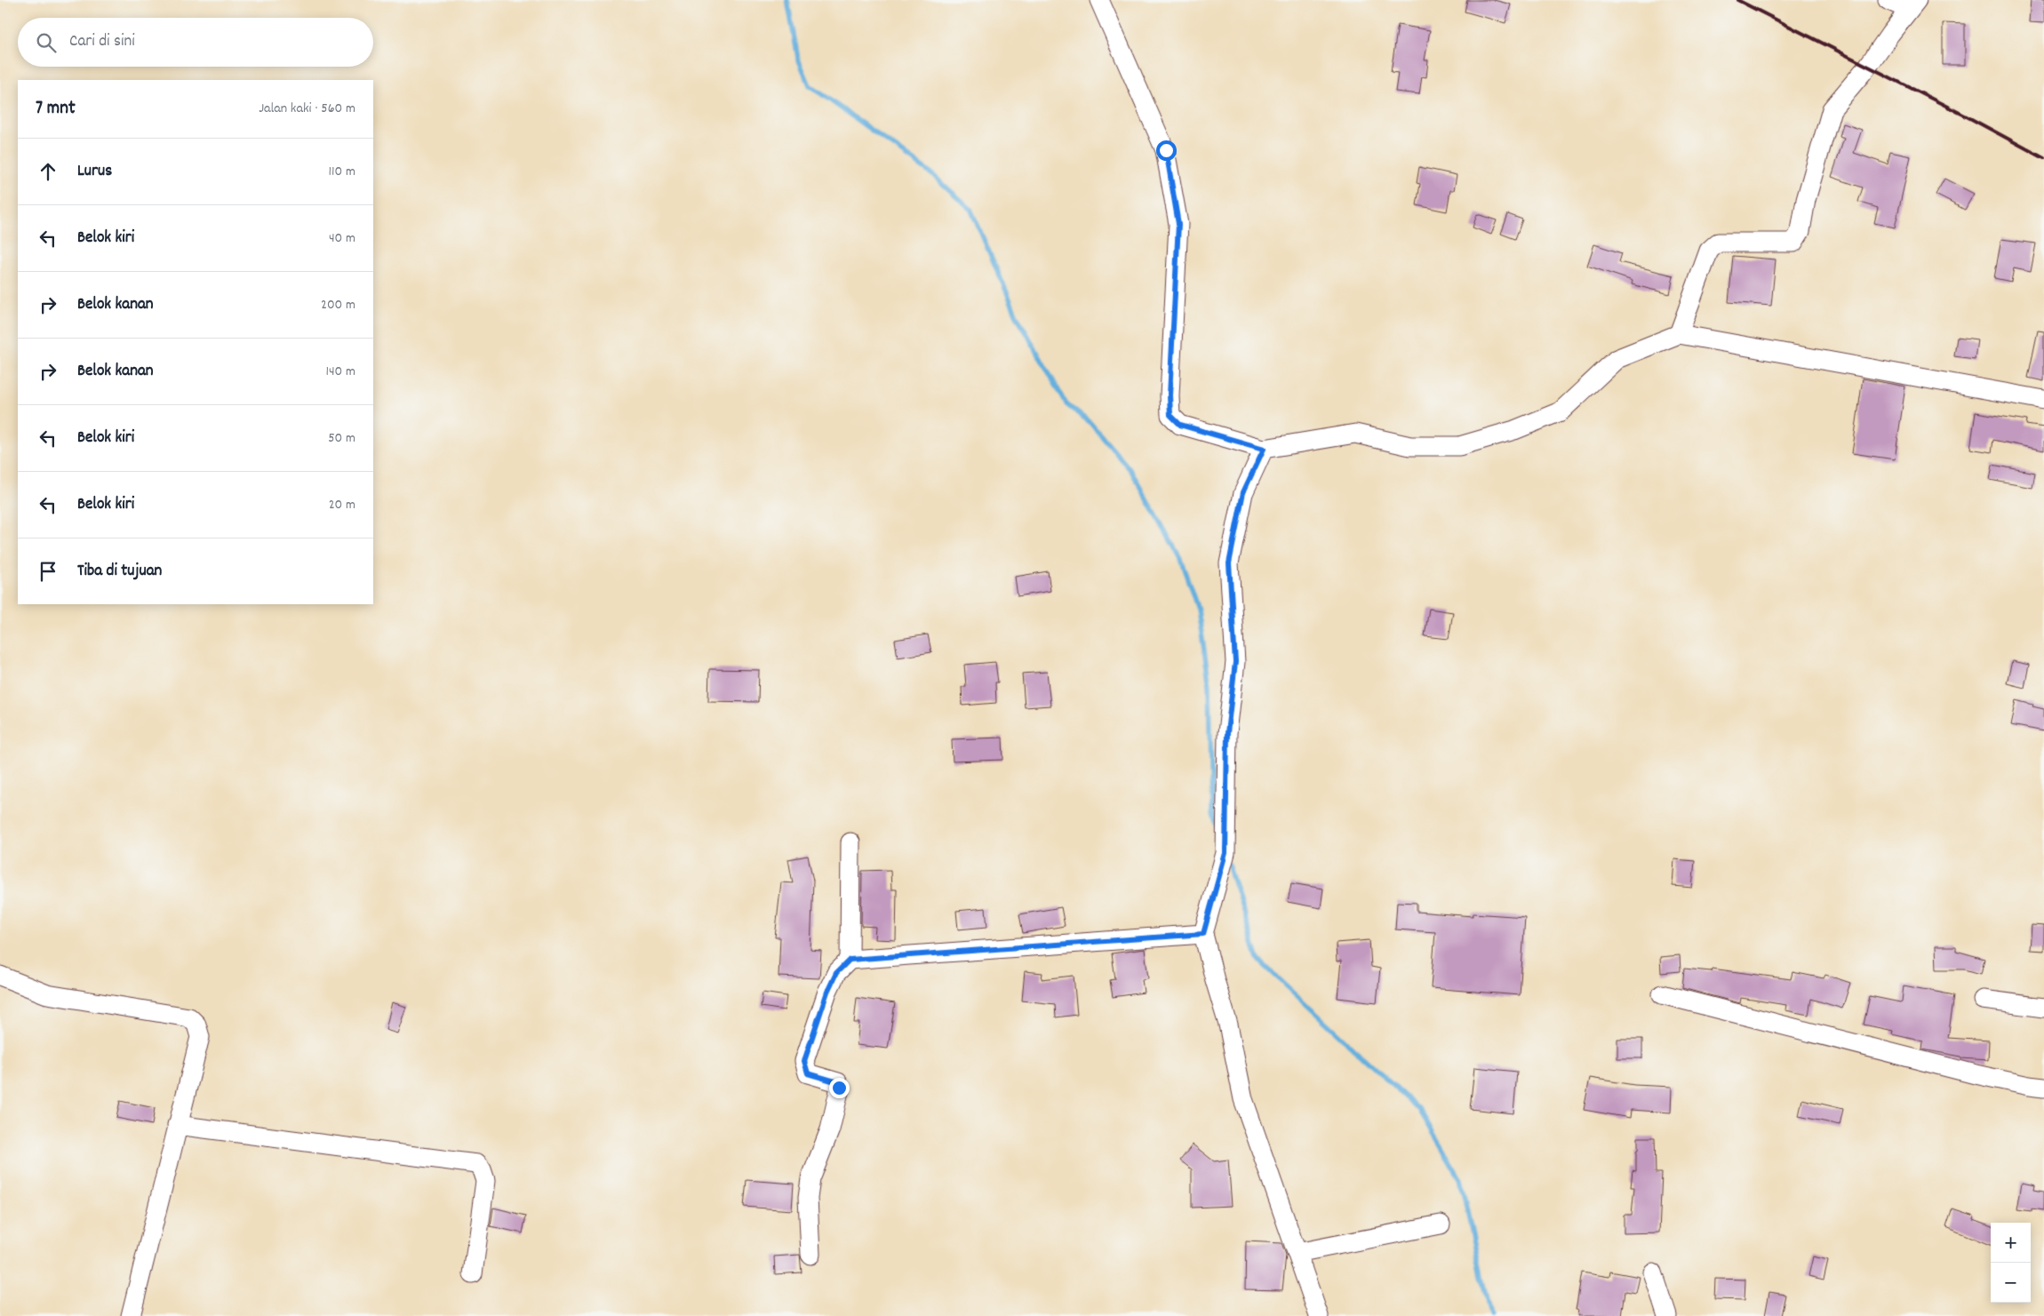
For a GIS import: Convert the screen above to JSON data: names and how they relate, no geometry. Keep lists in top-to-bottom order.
{
  "page": {
    "search": "Cari di sini",
    "heading": ["7 mnt", "Jalan kaki · 560 m"],
    "list": [
      ["Lurus", "110 m"],
      ["Belok kiri", "40 m"],
      ["Belok kanan", "200 m"],
      ["Belok kanan", "140 m"],
      ["Belok kiri", "50 m"],
      ["Belok kiri", "20 m"],
      "Tiba di tujuan"
    ],
    "map_buttons": ["+", "−"]
  }
}
